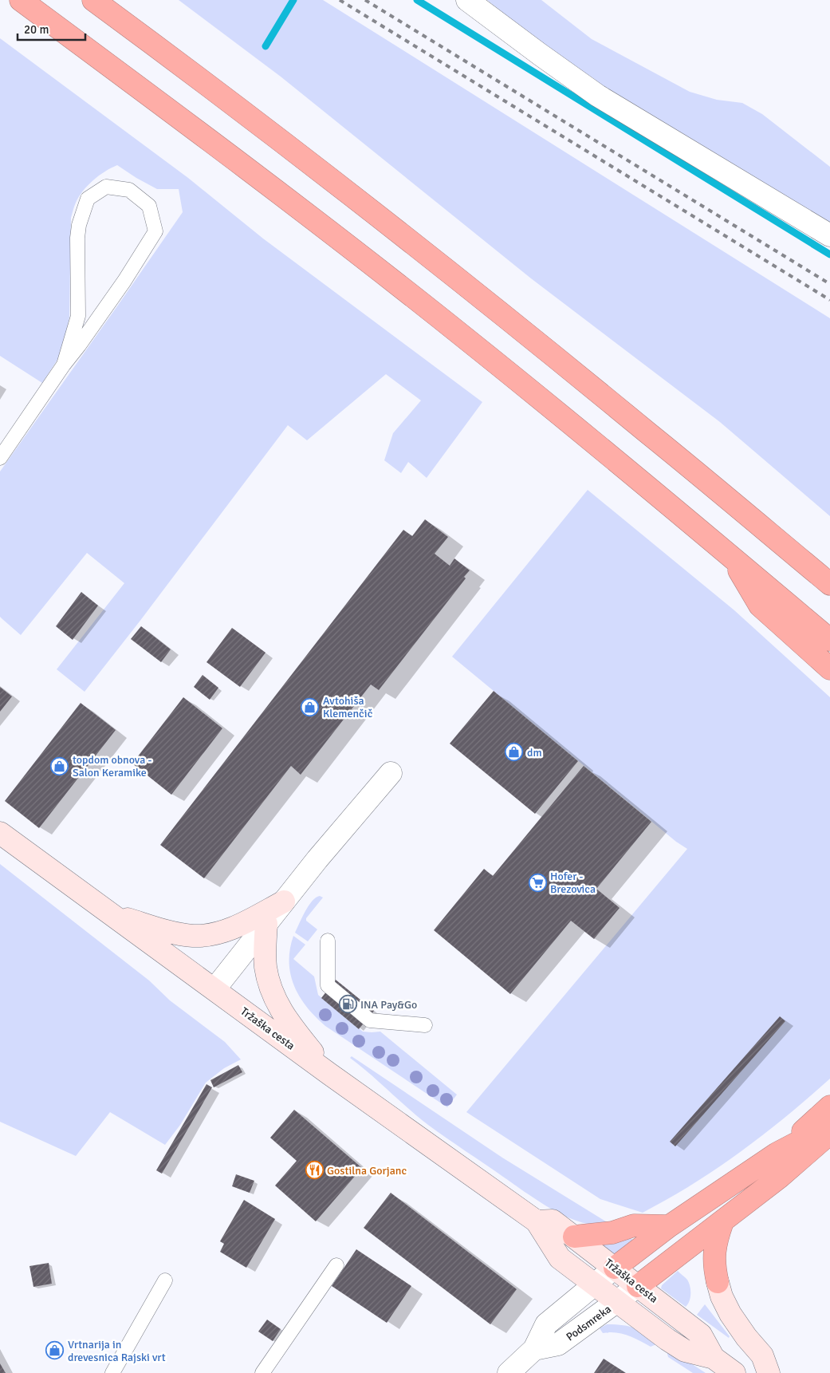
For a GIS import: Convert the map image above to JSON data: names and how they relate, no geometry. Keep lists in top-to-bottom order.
{
  "streets": {
    "main road": ["Tržaška cesta"],
    "street": ["Podsmreka"]
  },
  "crossings": [
    ["Tržaška cesta", "Podsmreka"]
  ],
  "places": {
    "shop": [
      "Avtohiša Klemenčič",
      "dm",
      "topdom obnova - Salon Keramike",
      "Vrtnarija in drevesnica Rajski vrt"
    ],
    "supermarket": ["Hofer - Brezovica"],
    "fuel station": ["INA Pay&Go"],
    "restaurant": ["Gostilna Gorjanc"]
  },
  "scale_bar": "20 m"
}
